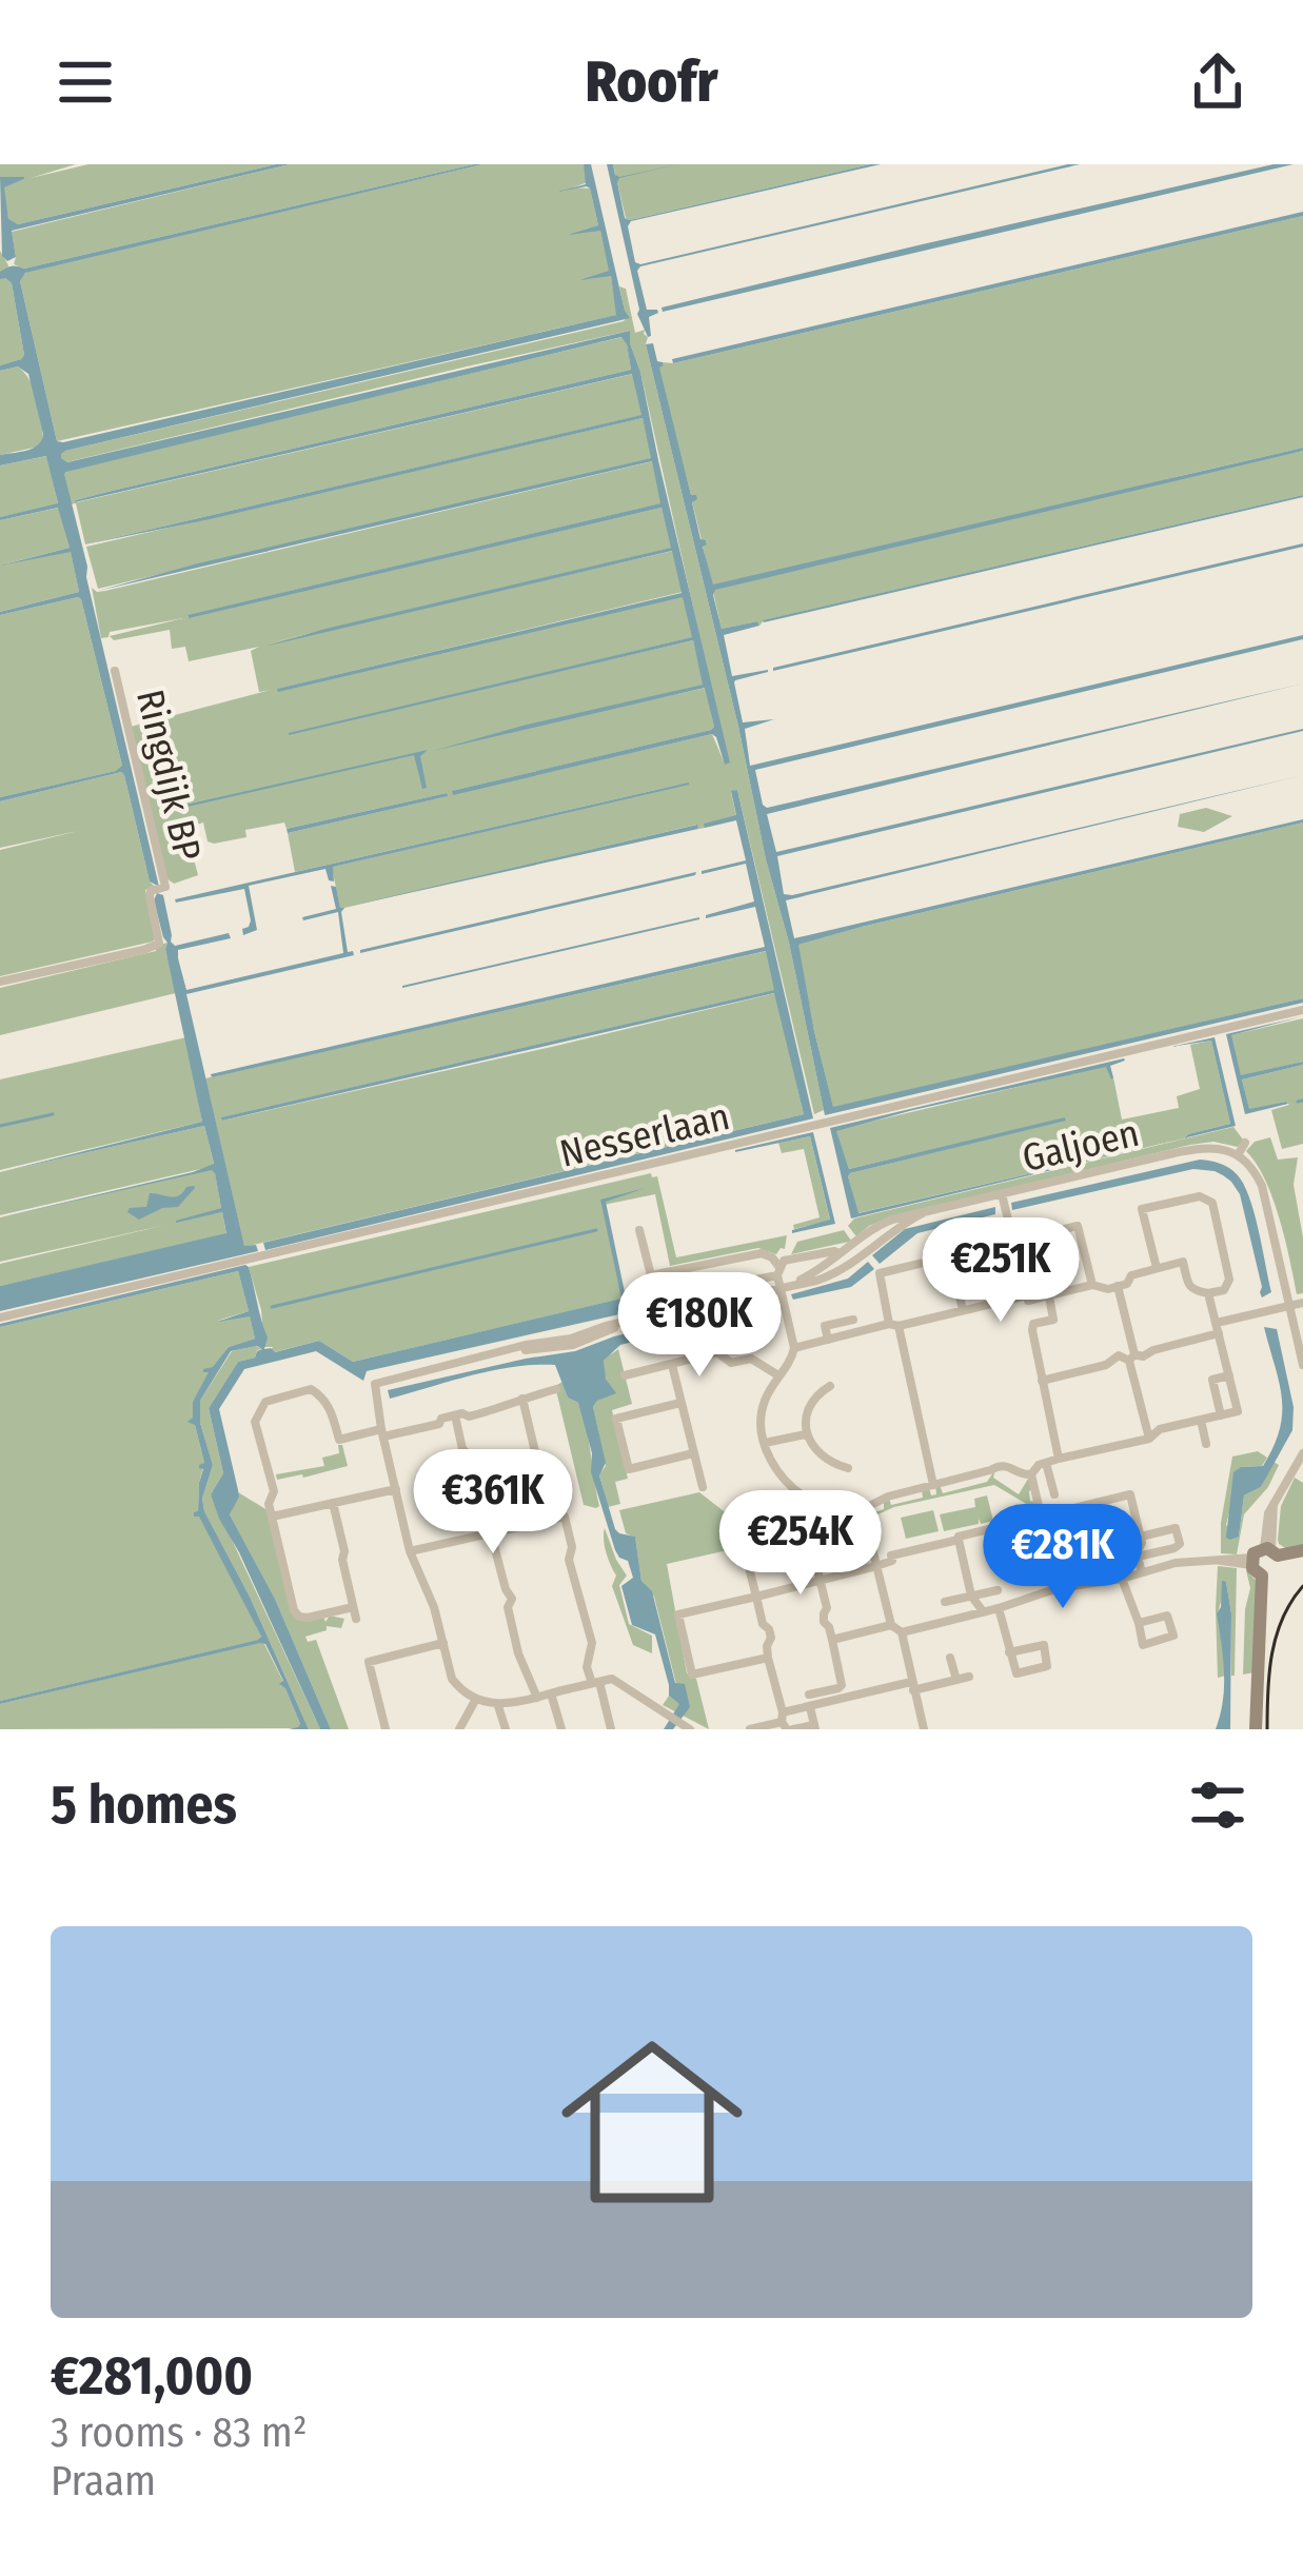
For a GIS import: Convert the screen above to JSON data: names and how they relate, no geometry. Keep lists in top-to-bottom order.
{
  "streets": {
    "street": ["Ringdijk BP", "Nesserlaan", "Galjoen"]
  },
  "page": {
    "header": "Roofr",
    "price": [
      "€251K",
      "€180K",
      "€361K",
      "€254K",
      "€281K"
    ],
    "heading": "5 homes",
    "list": [
      {
        "name": "€281,000",
        "note": "3 rooms · 83 m² · Praam"
      }
    ]
  }
}
